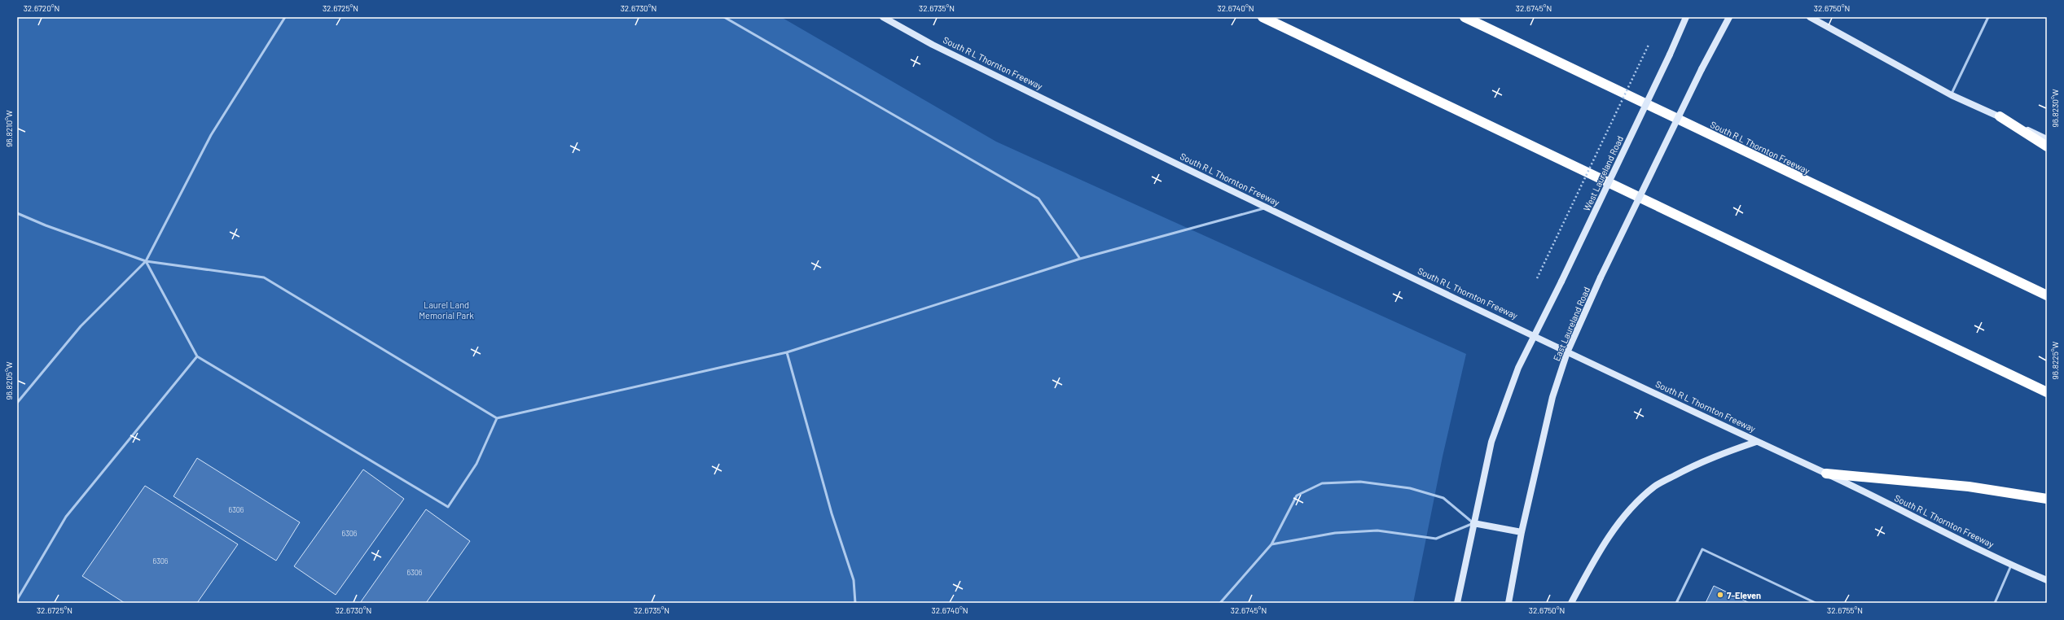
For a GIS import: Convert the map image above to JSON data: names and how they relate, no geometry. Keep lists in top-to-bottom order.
{
  "streets": {
    "highway": ["South R L Thornton Freeway"],
    "main road": ["West Laureland Road", "East Laureland Road"]
  },
  "crossings": [
    ["South R L Thornton Freeway", "West Laureland Road"],
    ["South R L Thornton Freeway", "East Laureland Road"]
  ],
  "parks": ["Laurel Land Memorial Park"],
  "places": ["7-Eleven"],
  "house_numbers": [
    "6306",
    "6306",
    "6306",
    "6306"
  ],
  "coordinates": [
    "32.6720°N",
    "32.6725°N",
    "32.6730°N",
    "32.6735°N",
    "32.6740°N",
    "32.6745°N",
    "32.6750°N",
    "96.8230°W",
    "96.8210°W",
    "96.8225°W",
    "96.8205°W",
    "32.6755°N"
  ]
}
